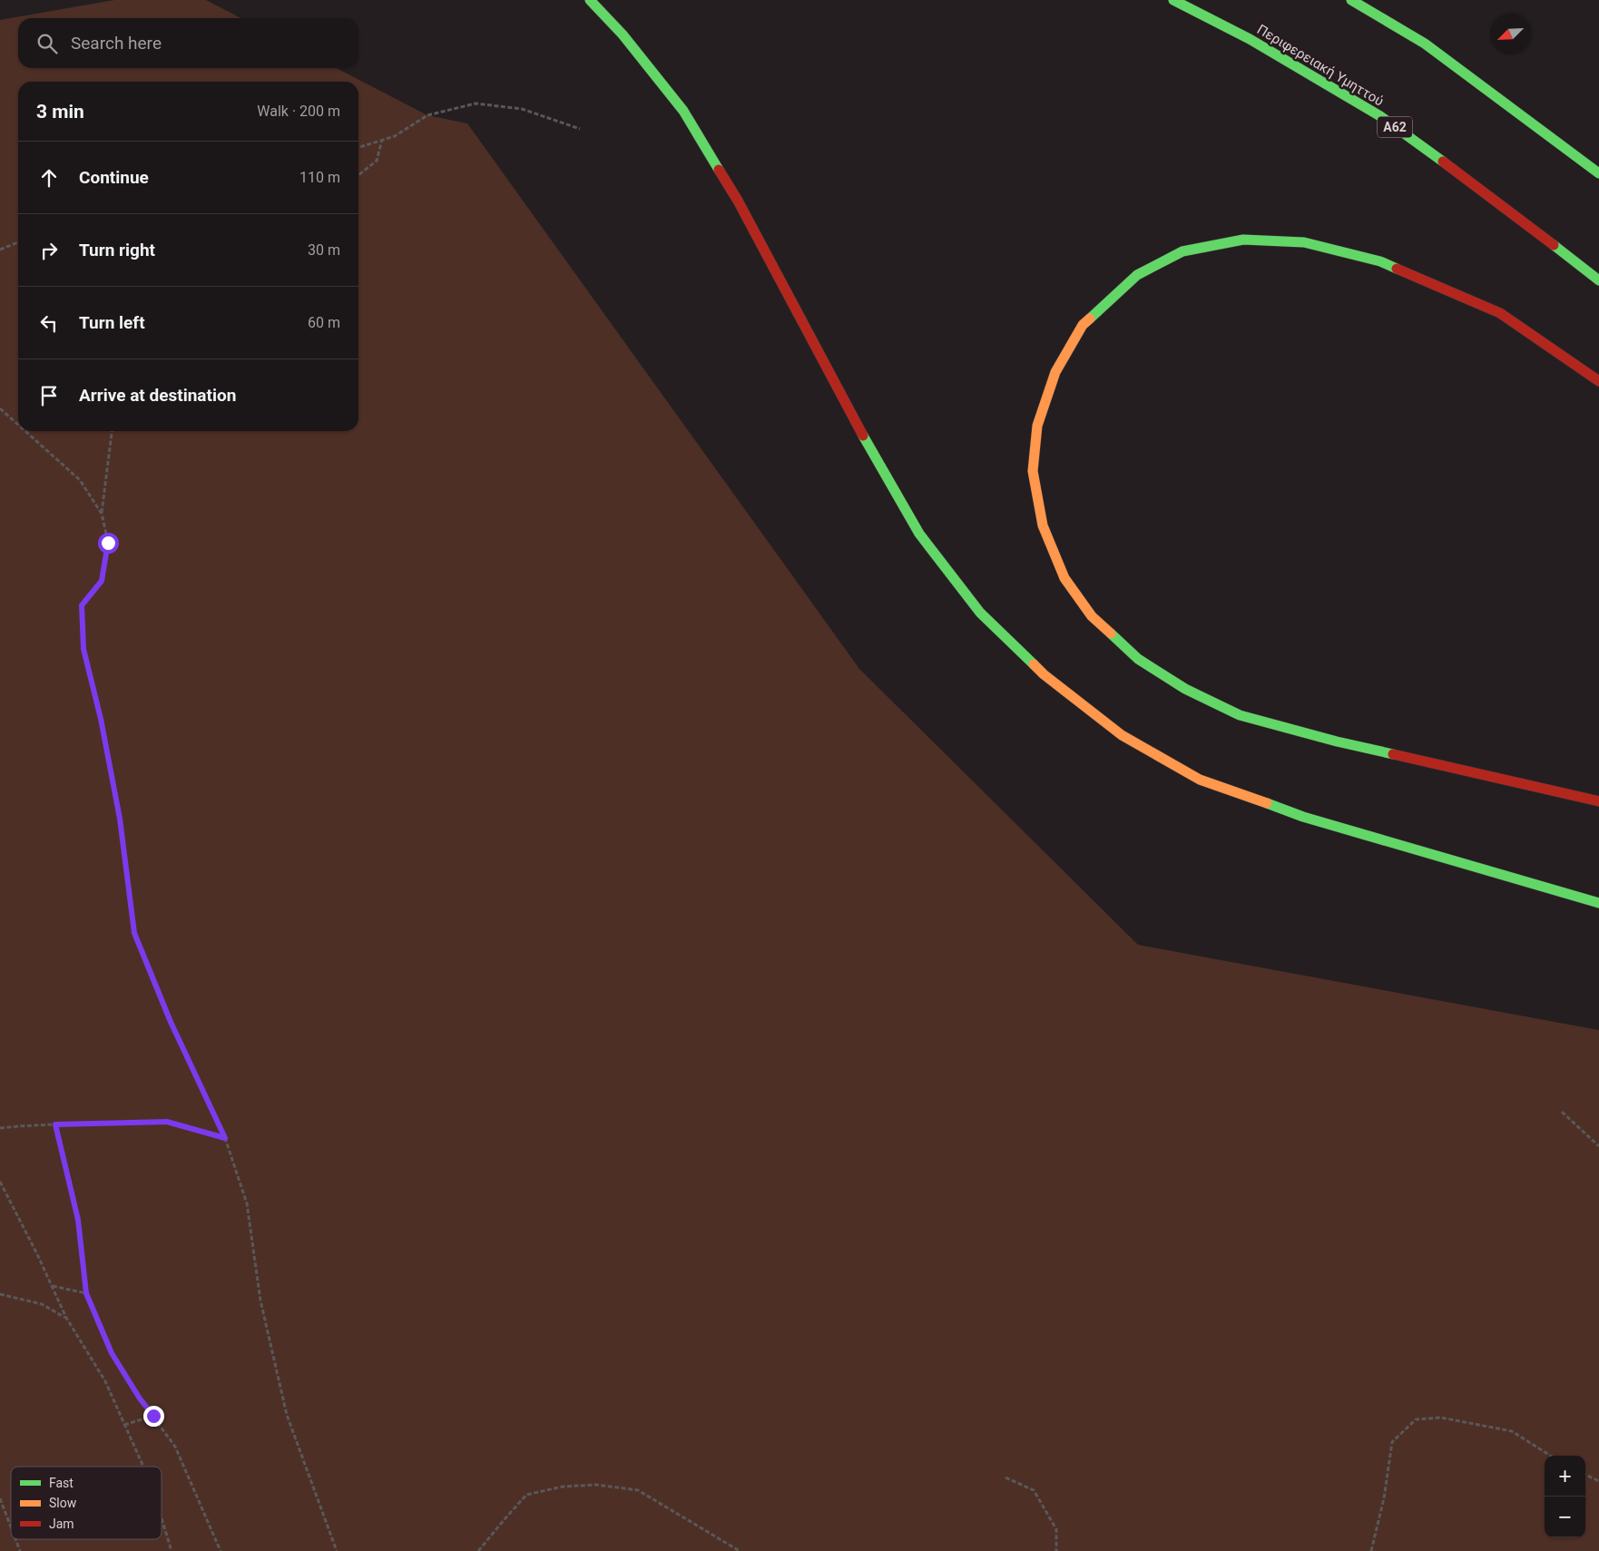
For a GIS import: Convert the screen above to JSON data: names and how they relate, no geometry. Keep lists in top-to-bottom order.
{
  "streets": {
    "highway": ["Περιφερειακή Υμηττού", "Α62"]
  },
  "legend": ["Fast", "Slow", "Jam"],
  "north": "bottom left",
  "page": {
    "search": "Search here",
    "heading": ["3 min", "Walk · 200 m"],
    "list": [
      ["Continue", "110 m"],
      ["Turn right", "30 m"],
      ["Turn left", "60 m"],
      "Arrive at destination"
    ],
    "map_buttons": ["+", "−"]
  }
}
